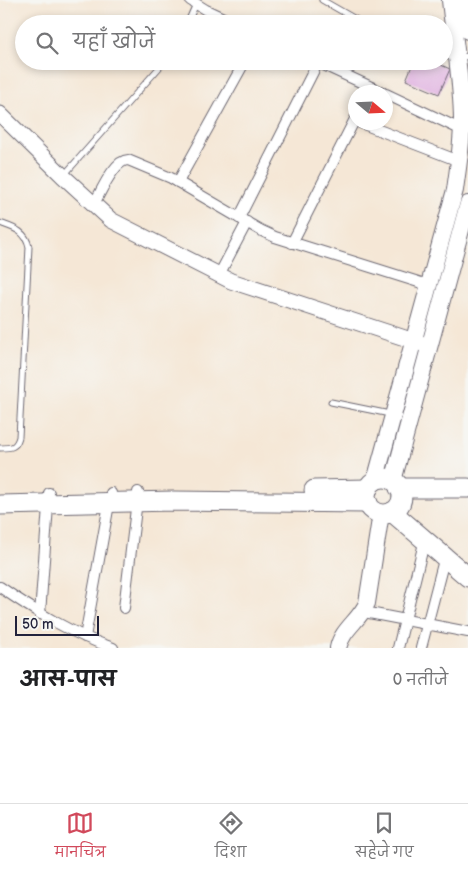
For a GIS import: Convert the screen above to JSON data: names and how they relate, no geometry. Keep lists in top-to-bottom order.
{
  "scale_bar": "50 m",
  "north": "right",
  "page": {
    "search": "यहाँ खोजें",
    "scale": "50 m",
    "heading": ["आस-पास", "0 नतीजे"],
    "nav": ["मानचित्र", "दिशा", "सहेजे गए"]
  }
}
